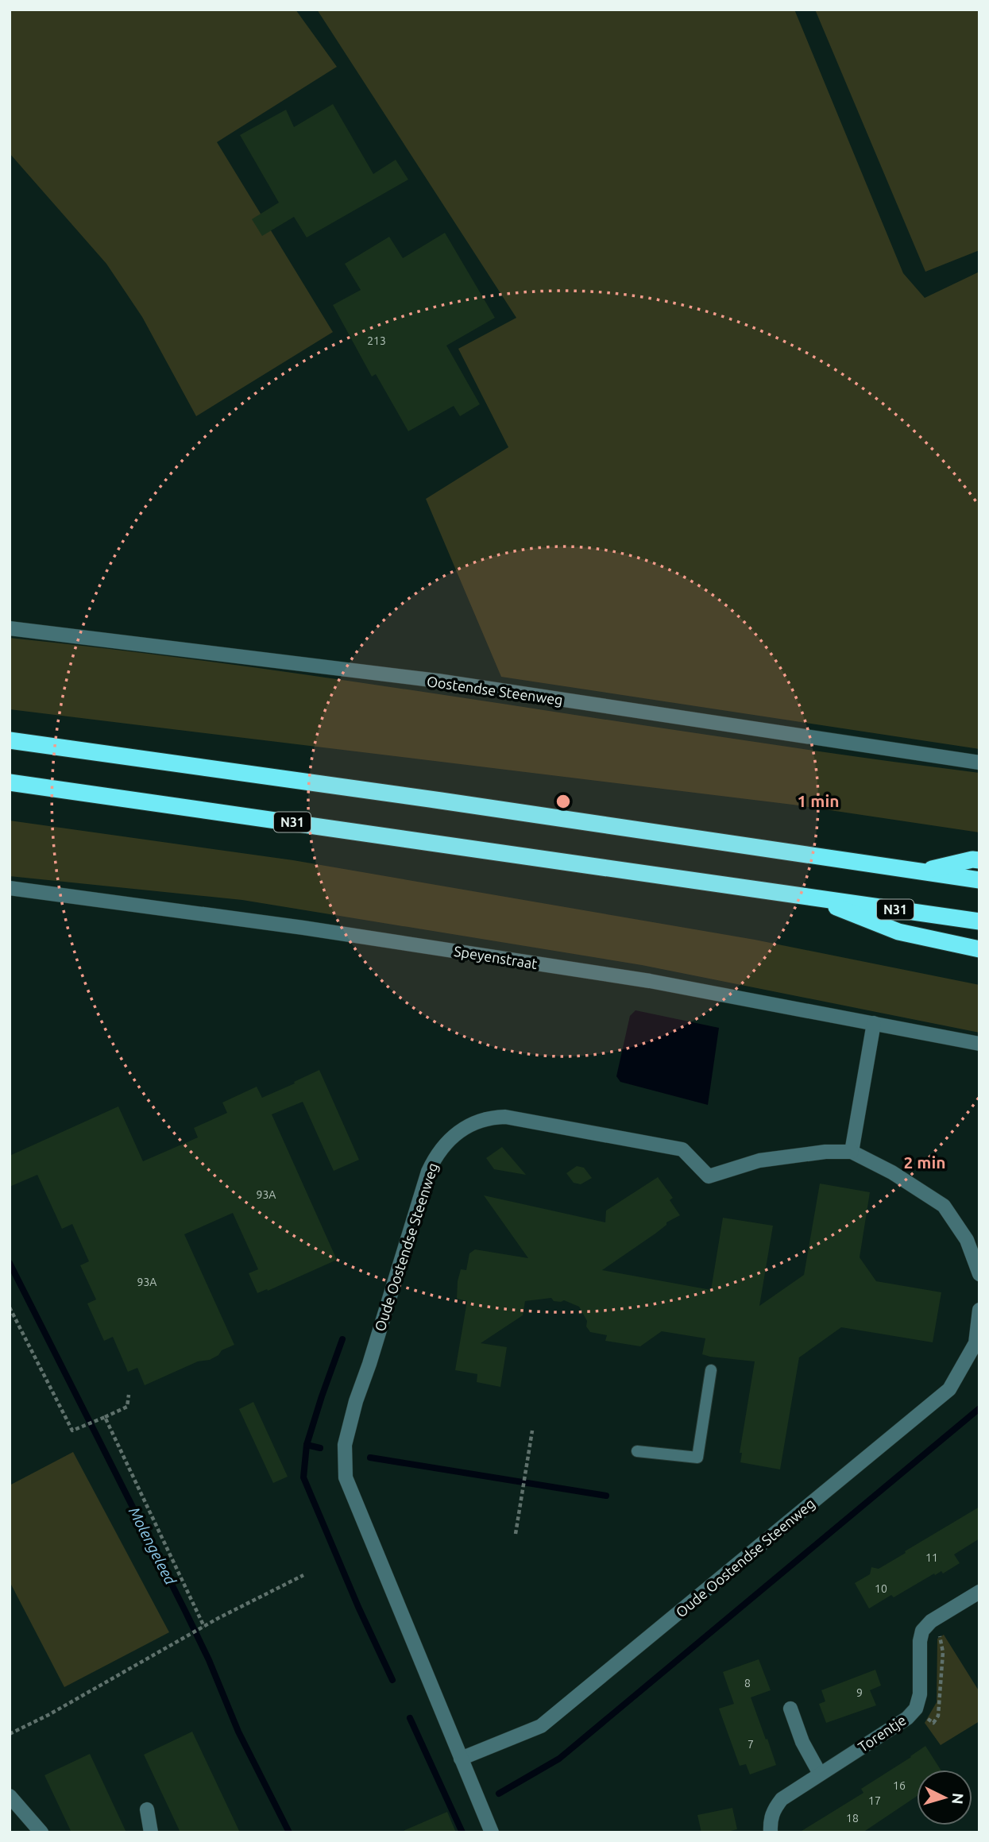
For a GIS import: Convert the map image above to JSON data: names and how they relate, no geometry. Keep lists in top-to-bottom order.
{
  "streets": {
    "highway": ["N31"],
    "street": [
      "Oostendse Steenweg",
      "Speyenstraat",
      "Oude Oostendse Steenweg",
      "Torentje"
    ]
  },
  "water": ["Molengeleed"],
  "house_numbers": [
    "213",
    "93A",
    "93A",
    "11",
    "10",
    "8",
    "9",
    "7",
    "16",
    "17",
    "18"
  ],
  "north": "right",
  "rings": ["1 min", "2 min"]
}
